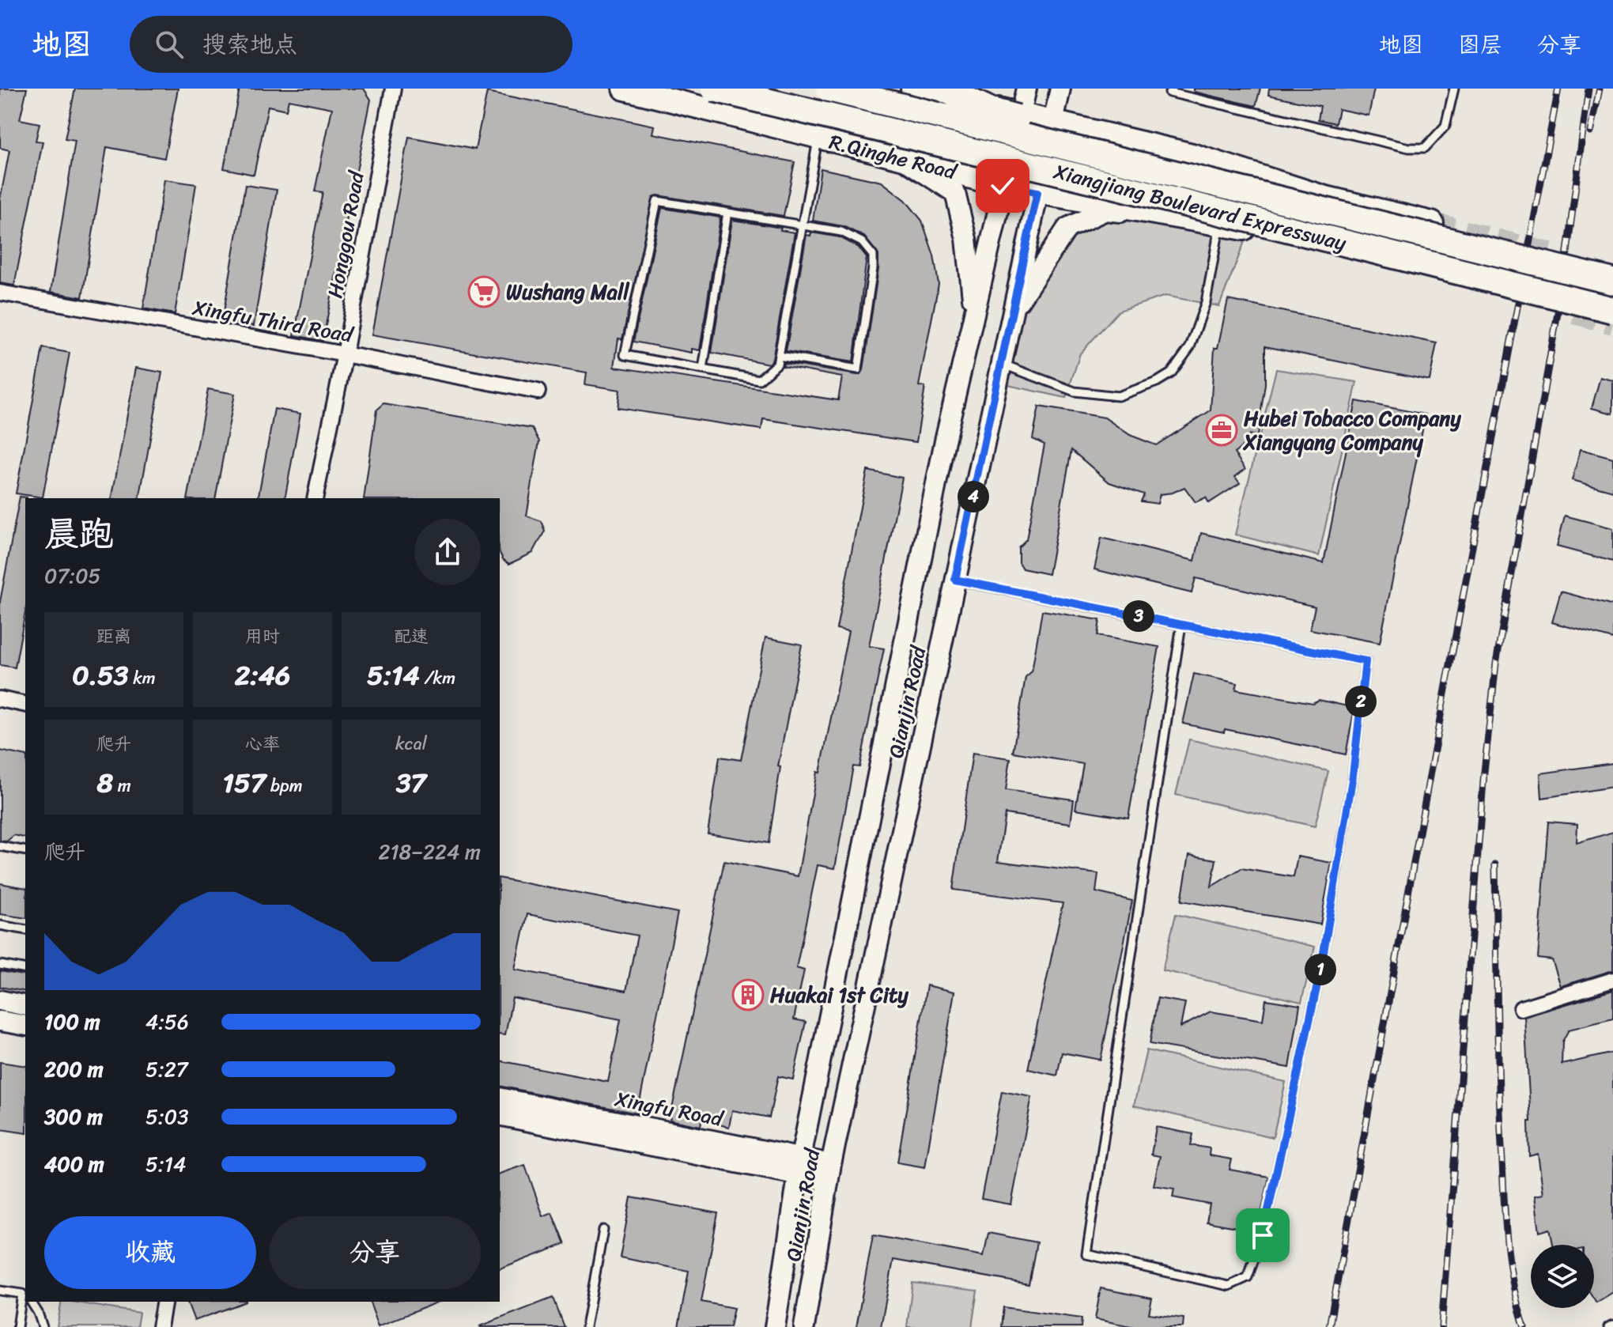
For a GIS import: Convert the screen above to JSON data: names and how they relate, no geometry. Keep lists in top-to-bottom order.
{
  "streets": {
    "highway": ["Xiangjiang Boulevard Expressway"],
    "main road": ["R.Qinghe Road", "Qianjin Road", "Xingfu Road"],
    "street": ["Honggou Road", "Xingfu Third Road"]
  },
  "crossings": [
    ["R.Qinghe Road", "Qianjin Road"],
    ["Honggou Road", "Xingfu Third Road"],
    ["Qianjin Road", "Xingfu Road"]
  ],
  "places": {
    "supermarket": ["Wushang Mall"],
    "office": ["Hubei Tobacco Company Xiangyang Company"],
    "building": ["Huakai 1st City"]
  },
  "page": {
    "header": "地图",
    "search": "搜索地点",
    "nav": ["地图", "图层", "分享"],
    "pins": [
      "4",
      "3",
      "2",
      "1"
    ],
    "heading": ["晨跑", "07:05"],
    "stats": [
      ["距离", "0.53 km"],
      ["用时", "2:46"],
      ["配速", "5:14 /km"],
      ["爬升", "8 m"],
      ["心率", "157 bpm"],
      ["kcal", "37"]
    ],
    "chart": ["爬升", "218–224 m"],
    "list": [
      {
        "name": "100 m",
        "note": "4:56"
      },
      {
        "name": "200 m",
        "note": "5:27"
      },
      {
        "name": "300 m",
        "note": "5:03"
      },
      {
        "name": "400 m",
        "note": "5:14"
      }
    ],
    "buttons": ["收藏", "分享"]
  }
}
